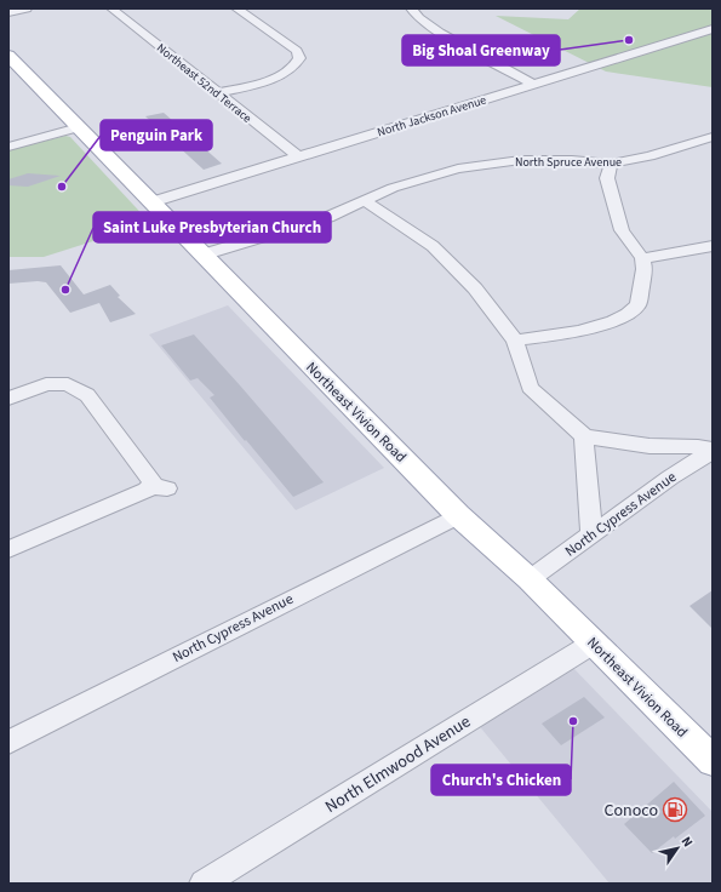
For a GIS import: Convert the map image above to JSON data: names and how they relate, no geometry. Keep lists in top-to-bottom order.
{
  "streets": {
    "main road": ["Northeast Vivion Road"],
    "street": [
      "Northeast 52nd Terrace",
      "North Jackson Avenue",
      "North Spruce Avenue",
      "North Cypress Avenue",
      "North Elmwood Avenue"
    ]
  },
  "crossings": [
    ["Northeast 52nd Terrace", "North Jackson Avenue"],
    ["North Jackson Avenue", "Northeast Vivion Road"],
    ["North Spruce Avenue", "Northeast Vivion Road"],
    ["Northeast Vivion Road", "North Cypress Avenue"],
    ["Northeast Vivion Road", "North Elmwood Avenue"]
  ],
  "places": {
    "other": [
      "Big Shoal Greenway",
      "Penguin Park",
      "Saint Luke Presbyterian Church",
      "Church's Chicken"
    ],
    "fuel station": ["Conoco"]
  },
  "north": "top right"
}
